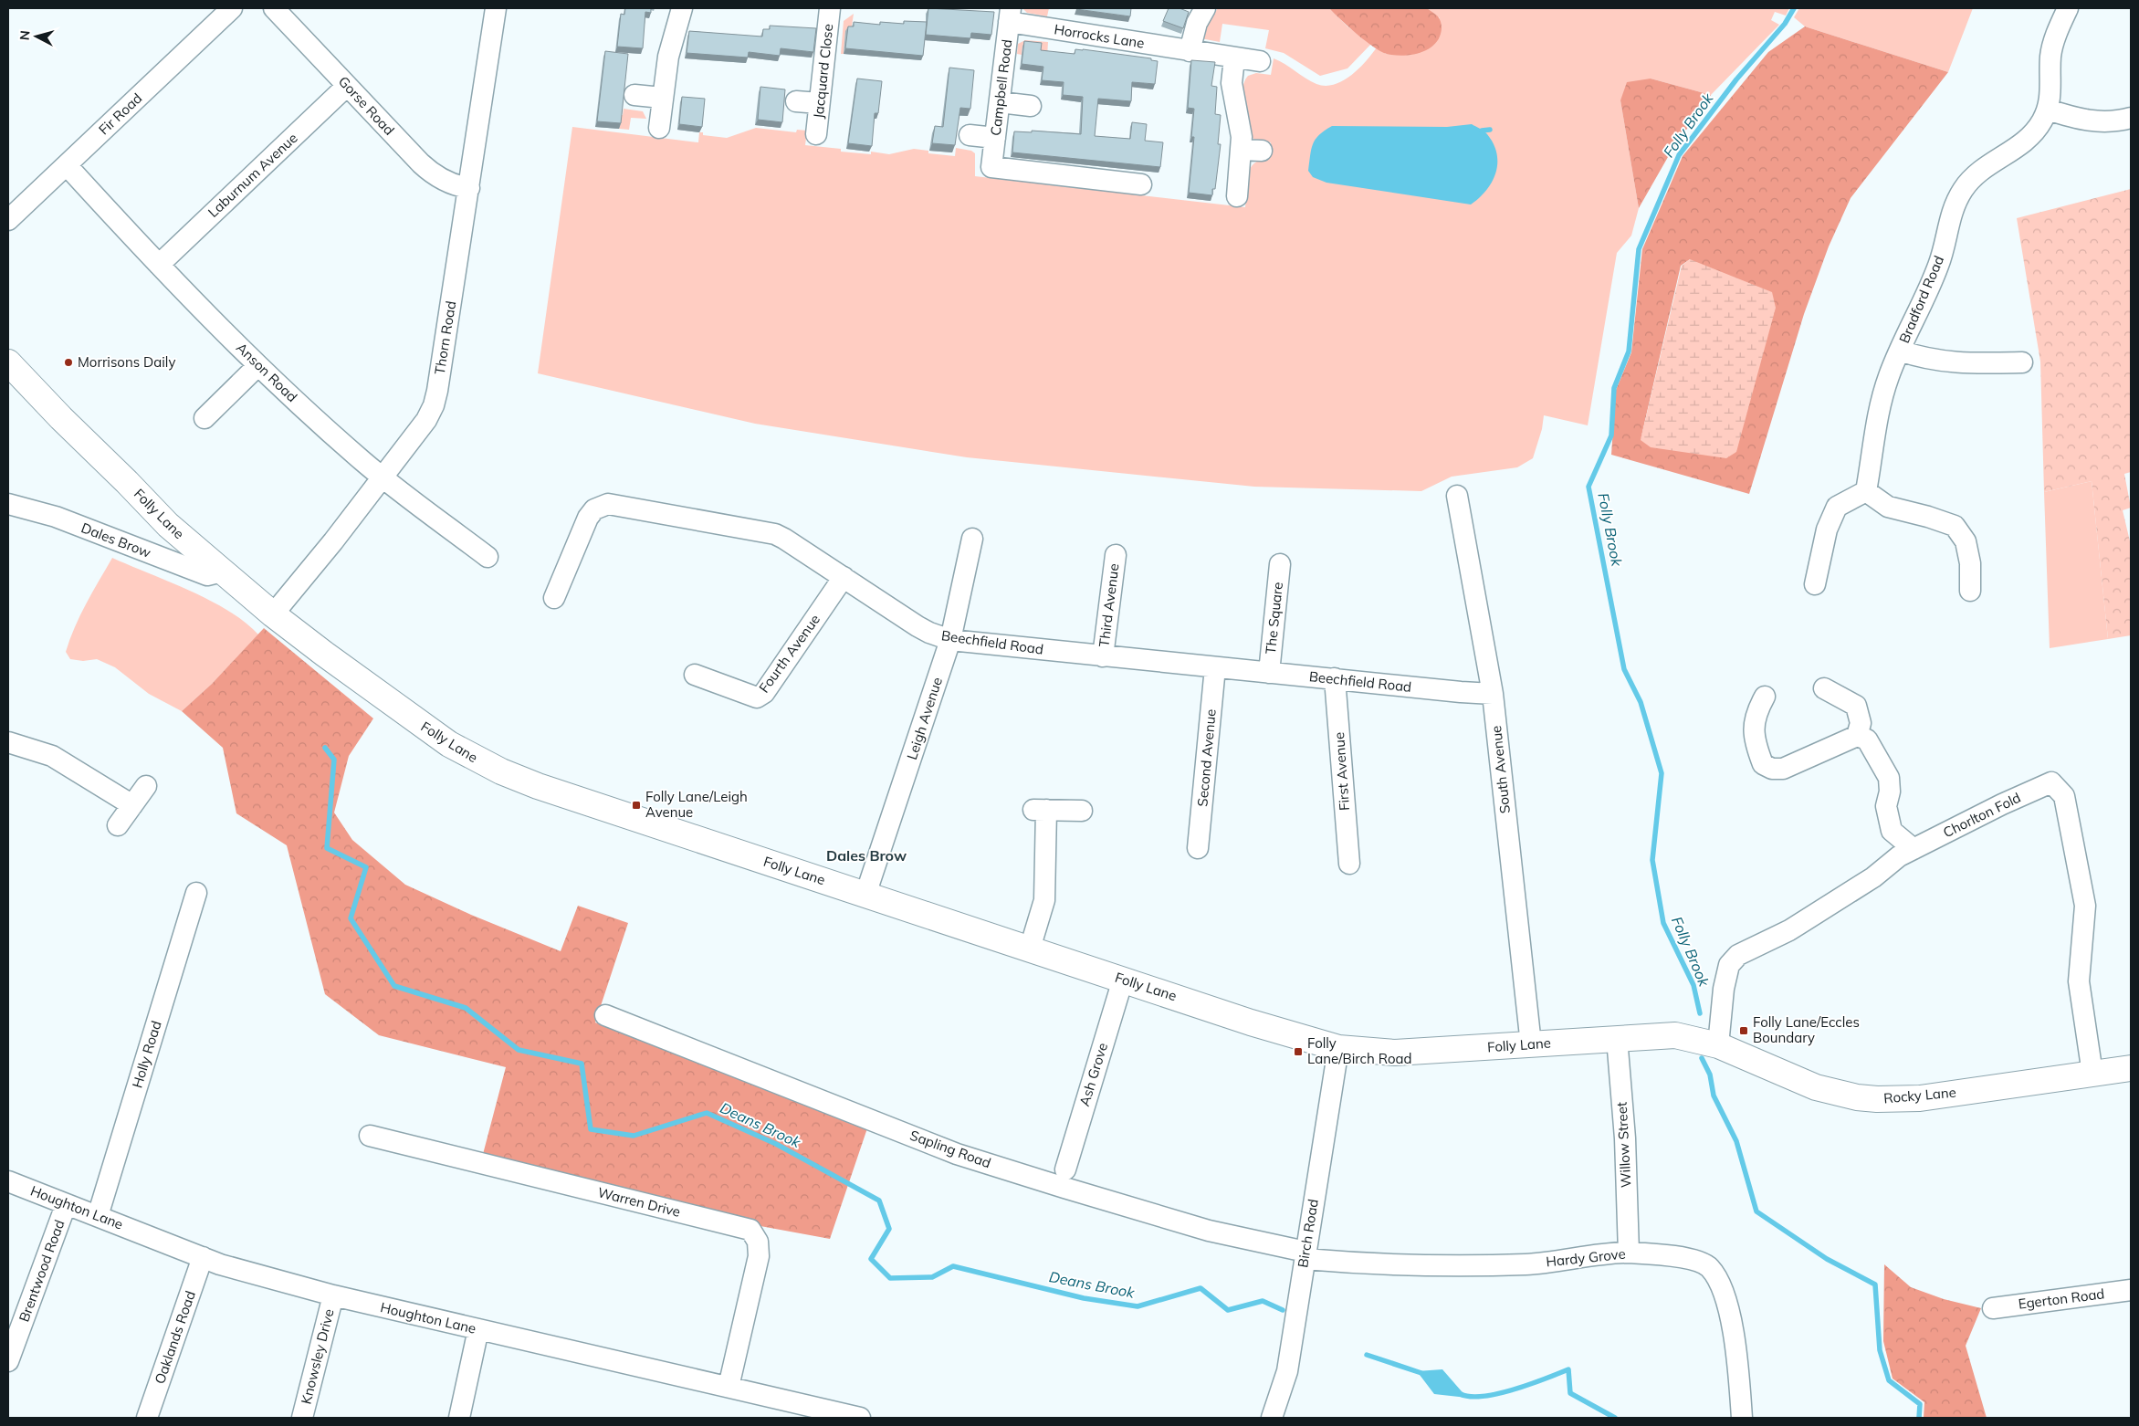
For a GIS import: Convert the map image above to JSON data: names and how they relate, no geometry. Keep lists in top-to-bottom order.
{
  "streets": {
    "main road": ["Folly Lane", "Rocky Lane"],
    "street": [
      "Horrocks Lane",
      "Jacquard Close",
      "Campbell Road",
      "Gorse Road",
      "Fir Road",
      "Laburnum Avenue",
      "Bradford Road",
      "Thorn Road",
      "Anson Road",
      "Dales Brow",
      "Third Avenue",
      "The Square",
      "Beechfield Road",
      "Fourth Avenue",
      "Leigh Avenue",
      "Second Avenue",
      "South Avenue",
      "First Avenue",
      "Chorlton Fold",
      "Holly Road",
      "Ash Grove",
      "Willow Street",
      "Sapling Road",
      "Warren Drive",
      "Houghton Lane",
      "Birch Road",
      "Hardy Grove",
      "Brentwood Road",
      "Egerton Road",
      "Oaklands Road",
      "Knowsley Drive"
    ]
  },
  "crossings": [
    ["Horrocks Lane", "Campbell Road"],
    ["Gorse Road", "Laburnum Avenue"],
    ["Gorse Road", "Thorn Road"],
    ["Fir Road", "Anson Road"],
    ["Laburnum Avenue", "Anson Road"],
    ["Thorn Road", "Anson Road"],
    ["Thorn Road", "Folly Lane"],
    ["Folly Lane", "Dales Brow"],
    ["Folly Lane", "Leigh Avenue"],
    ["Folly Lane", "South Avenue"],
    ["Folly Lane", "Chorlton Fold"],
    ["Folly Lane", "Ash Grove"],
    ["Folly Lane", "Rocky Lane"],
    ["Folly Lane", "Willow Street"],
    ["Folly Lane", "Birch Road"],
    ["Third Avenue", "Beechfield Road"],
    ["The Square", "Beechfield Road"],
    ["Beechfield Road", "Fourth Avenue"],
    ["Beechfield Road", "Leigh Avenue"],
    ["Beechfield Road", "Second Avenue"],
    ["Beechfield Road", "South Avenue"],
    ["Beechfield Road", "First Avenue"],
    ["Chorlton Fold", "Rocky Lane"],
    ["Holly Road", "Houghton Lane"],
    ["Willow Street", "Hardy Grove"],
    ["Sapling Road", "Birch Road"],
    ["Sapling Road", "Hardy Grove"],
    ["Warren Drive", "Houghton Lane"],
    ["Houghton Lane", "Brentwood Road"],
    ["Houghton Lane", "Oaklands Road"],
    ["Houghton Lane", "Knowsley Drive"],
    ["Birch Road", "Hardy Grove"]
  ],
  "districts": ["Dales Brow"],
  "water": ["Folly Brook", "Deans Brook"],
  "places": {
    "other": ["Morrisons Daily"],
    "transit": ["Folly Lane/Leigh Avenue", "Folly Lane/Eccles Boundary", "Folly Lane/Birch Road"]
  },
  "north": "left"
}
